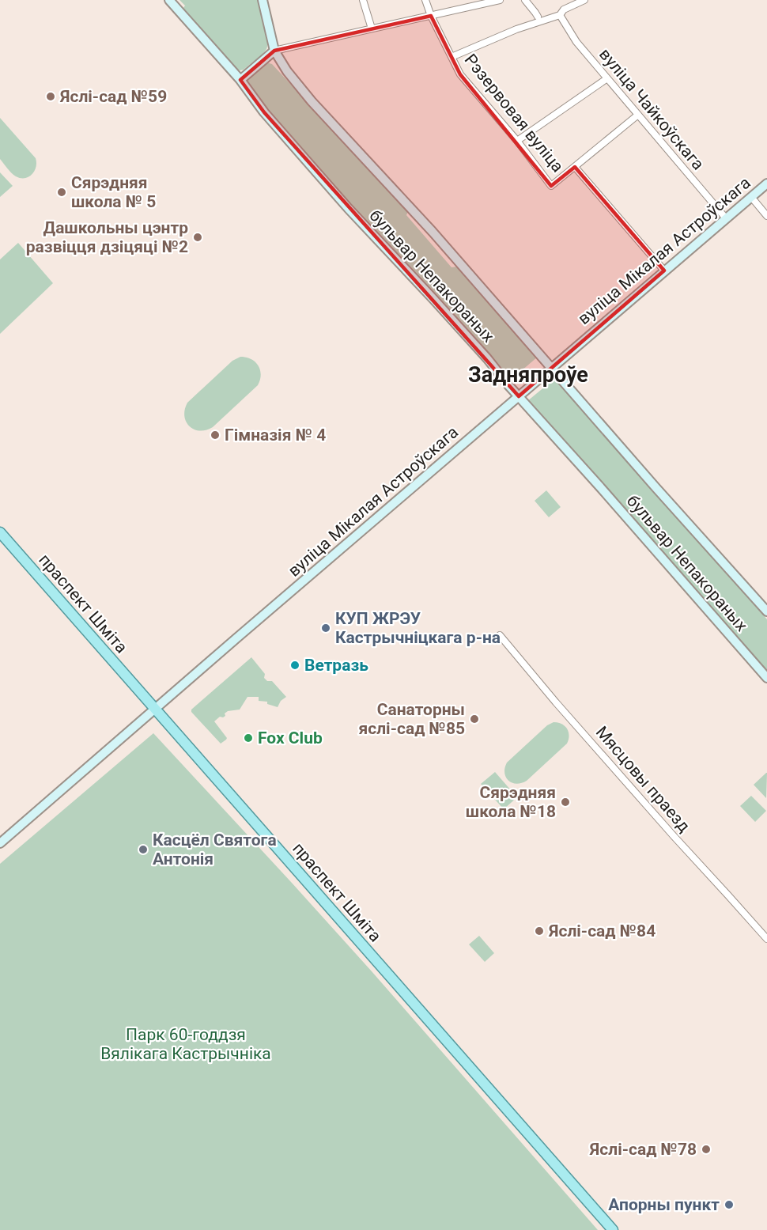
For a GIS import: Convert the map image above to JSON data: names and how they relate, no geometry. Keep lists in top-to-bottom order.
{
  "streets": {
    "main road": ["вуліца Мікалая Астроўскага", "бульвар Непакораных", "праспект Шміта"],
    "street": ["вуліца Чайкоўскага", "Рэзервовая вуліца", "Мясцовы праезд"]
  },
  "crossings": [
    ["вуліца Чайкоўскага", "вуліца Мікалая Астроўскага"],
    ["Рэзервовая вуліца", "вуліца Мікалая Астроўскага"],
    ["вуліца Мікалая Астроўскага", "бульвар Непакораных"],
    ["вуліца Мікалая Астроўскага", "праспект Шміта"]
  ],
  "districts": ["Задняпроўе"],
  "parks": ["Парк 60-годдзя Вялікага Кастрычніка"],
  "places": [
    "Яслі-сад №59",
    "Сярэдняя школа № 5",
    "Дашкольны цэнтр развіцця дзіцяці №2",
    "Гімназія № 4",
    "КУП ЖРЭУ Кастрычніцкага р-на",
    "Ветразь",
    "Санаторны яслі-сад №85",
    "Fox Club",
    "Сярэдняя школа №18",
    "Касцёл Святога Антонія",
    "Яслі-сад №84",
    "Яслі-сад №78",
    "Апорны пункт"
  ]
}
